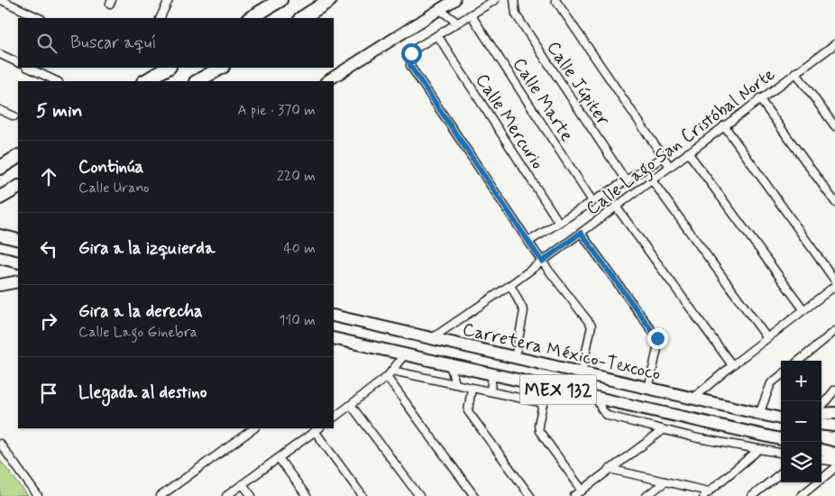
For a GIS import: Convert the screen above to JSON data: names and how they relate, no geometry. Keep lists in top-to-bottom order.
{
  "streets": {
    "highway": ["Carretera México-Texcoco", "MEX 132"],
    "street": [
      "Calle Júpiter",
      "Calle Marte",
      "Calle Mercurio",
      "Calle Lago San Cristóbal Norte"
    ]
  },
  "crossings": [
    ["Calle Júpiter", "Calle Lago San Cristóbal Norte"],
    ["Calle Marte", "Calle Lago San Cristóbal Norte"],
    ["Calle Mercurio", "Calle Lago San Cristóbal Norte"],
    ["Calle Lago San Cristóbal Norte", "Carretera México-Texcoco"]
  ],
  "page": {
    "search": "Buscar aquí",
    "heading": ["5 min", "A pie · 370 m"],
    "list": [
      ["Continúa", "Calle Urano", "220 m"],
      ["Gira a la izquierda", "40 m"],
      ["Gira a la derecha", "Calle Lago Ginebra", "110 m"],
      "Llegada al destino"
    ],
    "map_buttons": ["+", "−"]
  }
}
